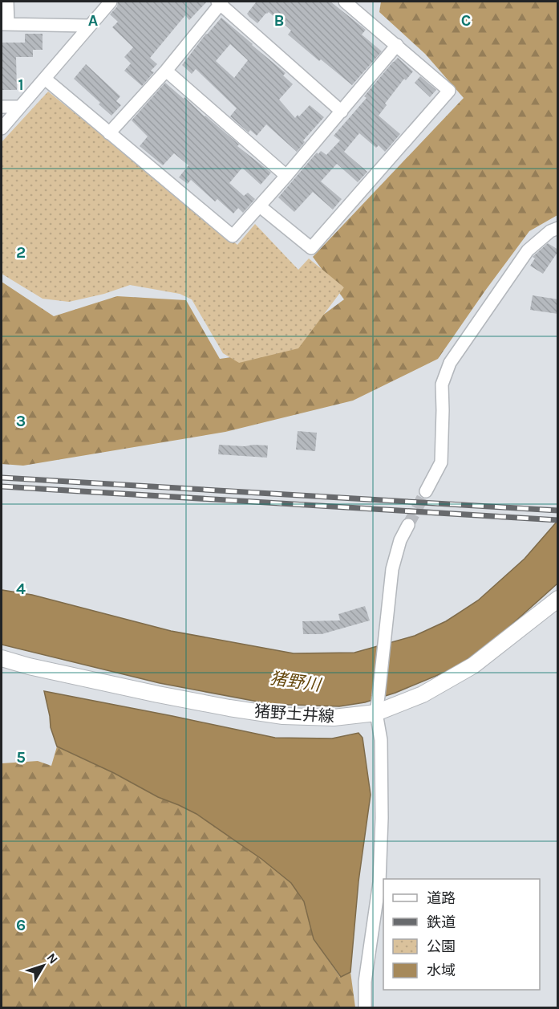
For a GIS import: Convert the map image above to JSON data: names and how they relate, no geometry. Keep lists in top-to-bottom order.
{
  "streets": {
    "main road": ["猪野土井線"]
  },
  "water": ["猪野川"],
  "legend": [
    "道路",
    "鉄道",
    "公園",
    "水域"
  ],
  "north": "top right",
  "grid": {
    "columns": ["A", "B", "C"],
    "rows": [
      "1",
      "2",
      "3",
      "4",
      "5",
      "6"
    ]
  }
}
